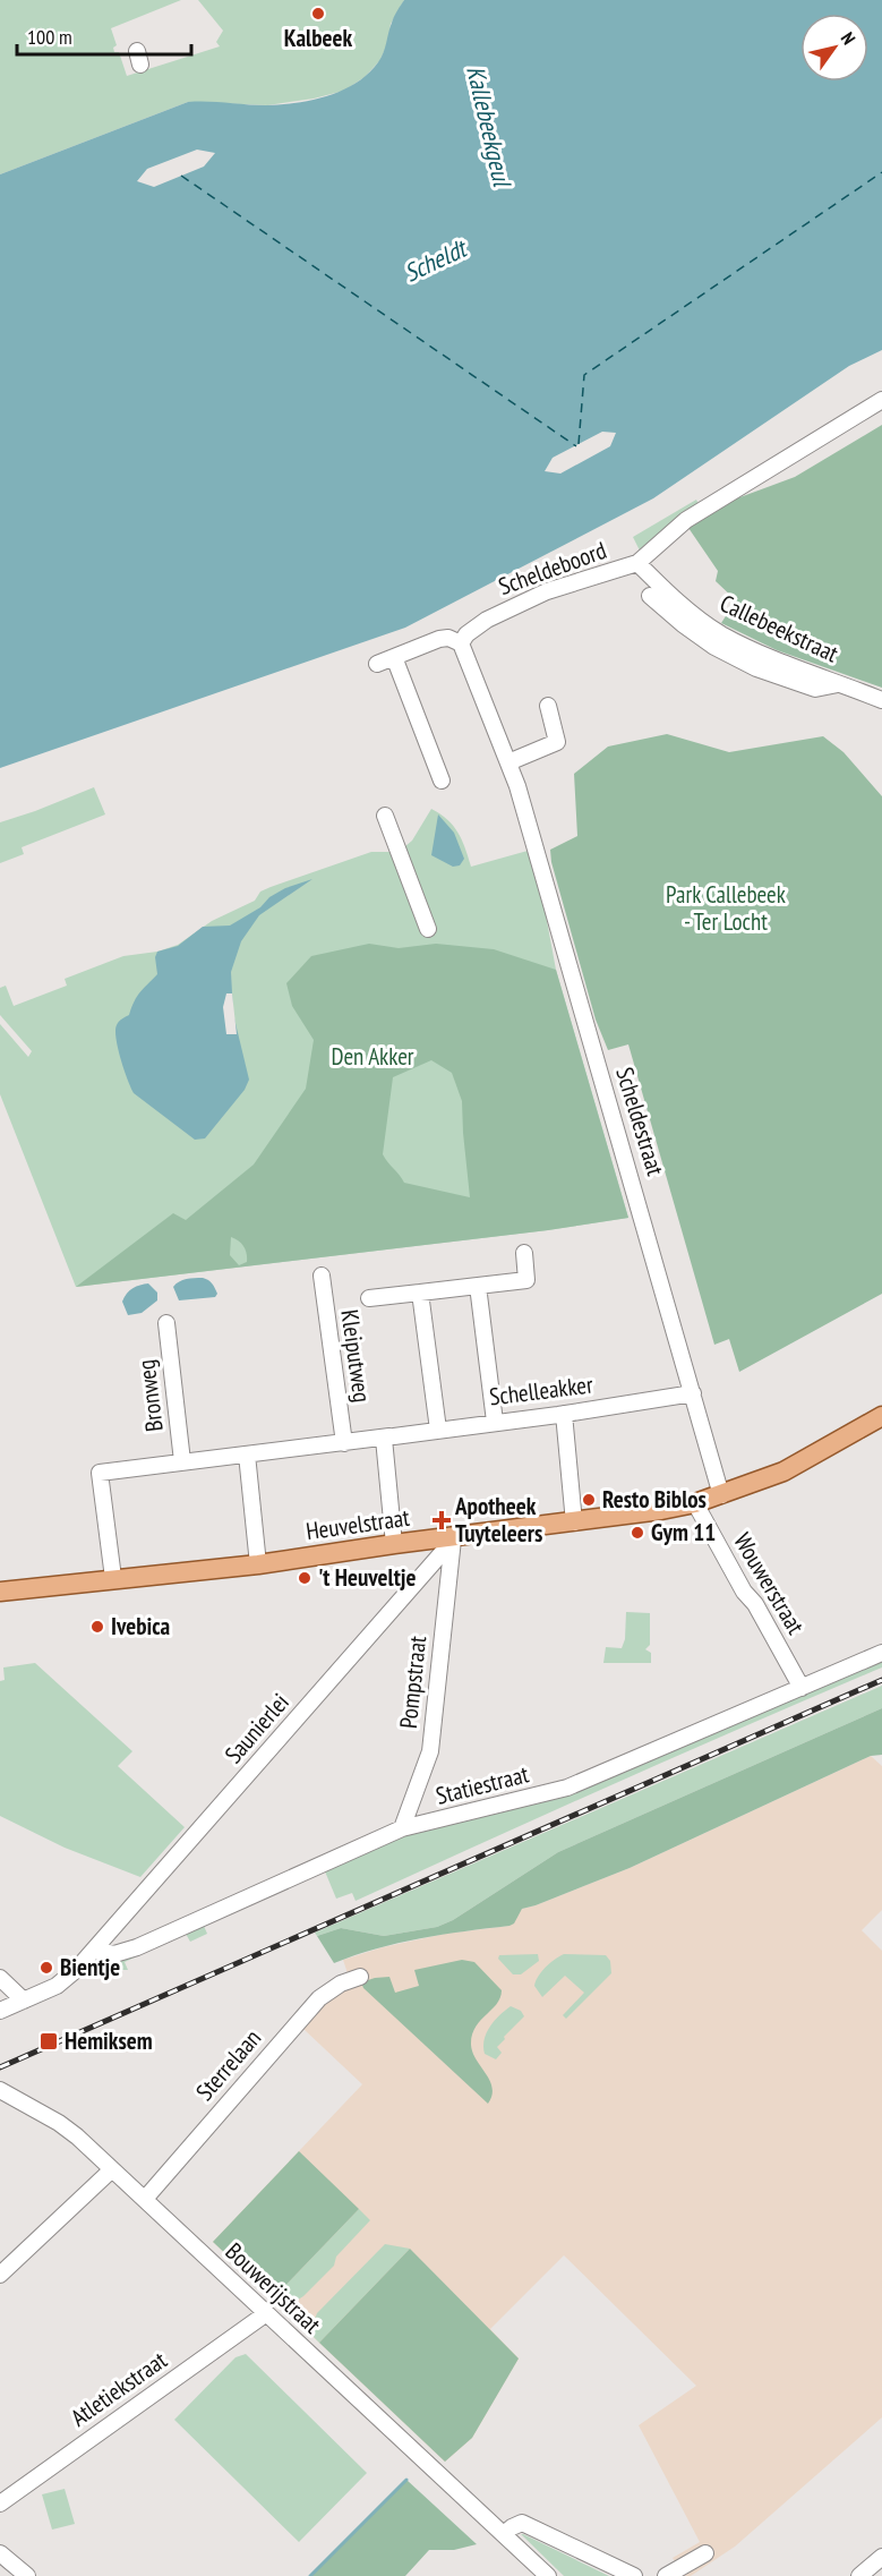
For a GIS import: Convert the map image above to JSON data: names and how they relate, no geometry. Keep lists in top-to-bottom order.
{
  "streets": {
    "main road": ["Heuvelstraat"],
    "street": [
      "Scheldeboord",
      "Callebeekstraat",
      "Scheldestraat",
      "Kleiputweg",
      "Schelleakker",
      "Bronweg",
      "Wouwerstraat",
      "Pompstraat",
      "Saunierlei",
      "Statiestraat",
      "Sterrelaan",
      "Bouwerijstraat",
      "Atletiekstraat"
    ]
  },
  "crossings": [
    ["Scheldeboord", "Callebeekstraat"],
    ["Scheldeboord", "Scheldestraat"],
    ["Scheldestraat", "Schelleakker"],
    ["Scheldestraat", "Heuvelstraat"],
    ["Kleiputweg", "Schelleakker"],
    ["Schelleakker", "Bronweg"],
    ["Schelleakker", "Heuvelstraat"],
    ["Heuvelstraat", "Wouwerstraat"],
    ["Heuvelstraat", "Pompstraat"],
    ["Heuvelstraat", "Saunierlei"],
    ["Wouwerstraat", "Statiestraat"],
    ["Pompstraat", "Saunierlei"],
    ["Pompstraat", "Statiestraat"],
    ["Saunierlei", "Statiestraat"],
    ["Sterrelaan", "Bouwerijstraat"],
    ["Bouwerijstraat", "Atletiekstraat"]
  ],
  "water": ["Kallebeekgeul", "Scheldt"],
  "parks": ["Park Callebeek - Ter Locht", "Den Akker"],
  "places": {
    "other": [
      "Kalbeek",
      "Resto Biblos",
      "Gym 11",
      "'t Heuveltje",
      "Ivebica",
      "Bientje"
    ],
    "health": ["Apotheek Tuyteleers"],
    "transit": ["Hemiksem"]
  },
  "scale_bar": "100 m",
  "north": "top right"
}
